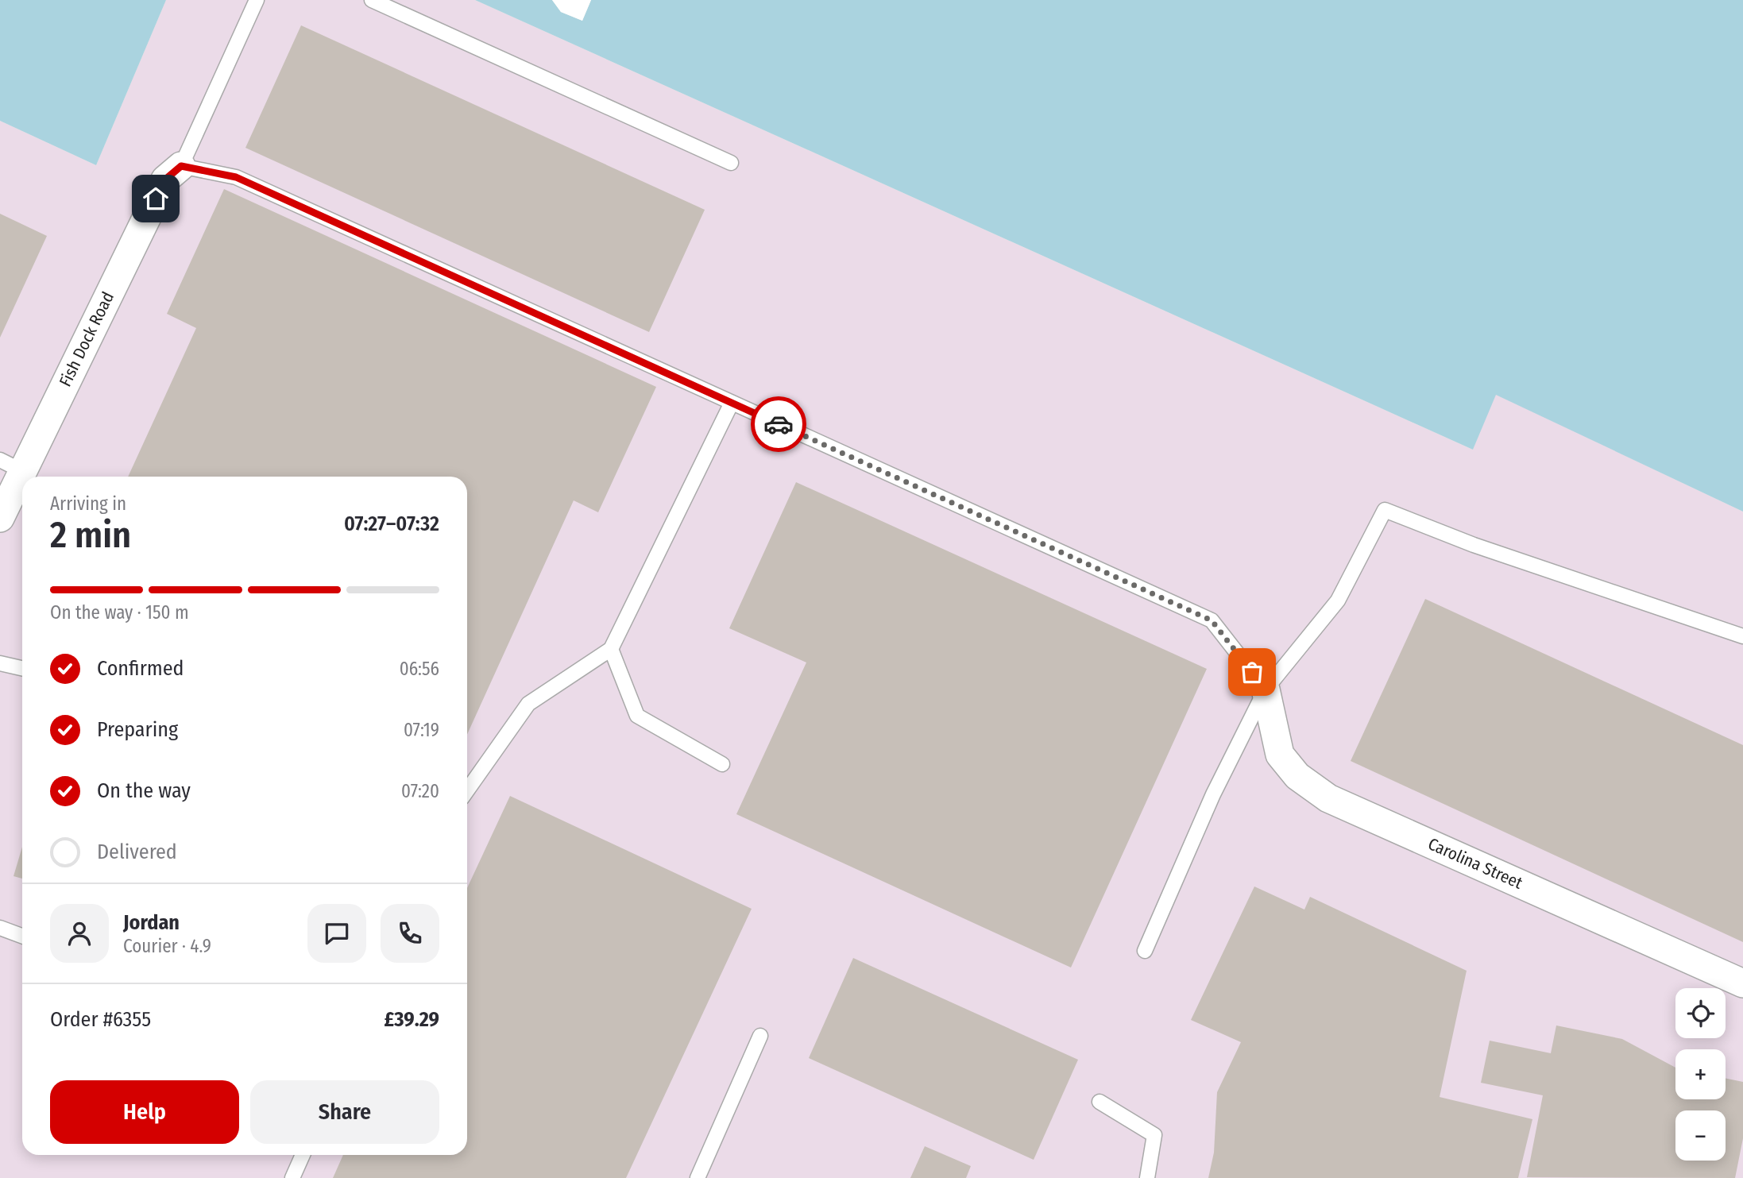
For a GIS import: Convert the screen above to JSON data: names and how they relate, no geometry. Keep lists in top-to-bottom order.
{
  "streets": {
    "street": ["Fish Dock Road", "Carolina Street"]
  },
  "page": {
    "heading": ["2 min", "Arriving in", "07:27–07:32"],
    "panel": [
      "Jordan",
      "Courier · 4.9",
      "Order #6355",
      "£39.29"
    ],
    "bar": "On the way · 150 m",
    "list": [
      ["Confirmed", "06:56"],
      ["Preparing", "07:19"],
      ["On the way", "07:20"],
      "Delivered"
    ],
    "map_buttons": ["+", "−"],
    "buttons": ["Help", "Share"]
  }
}
